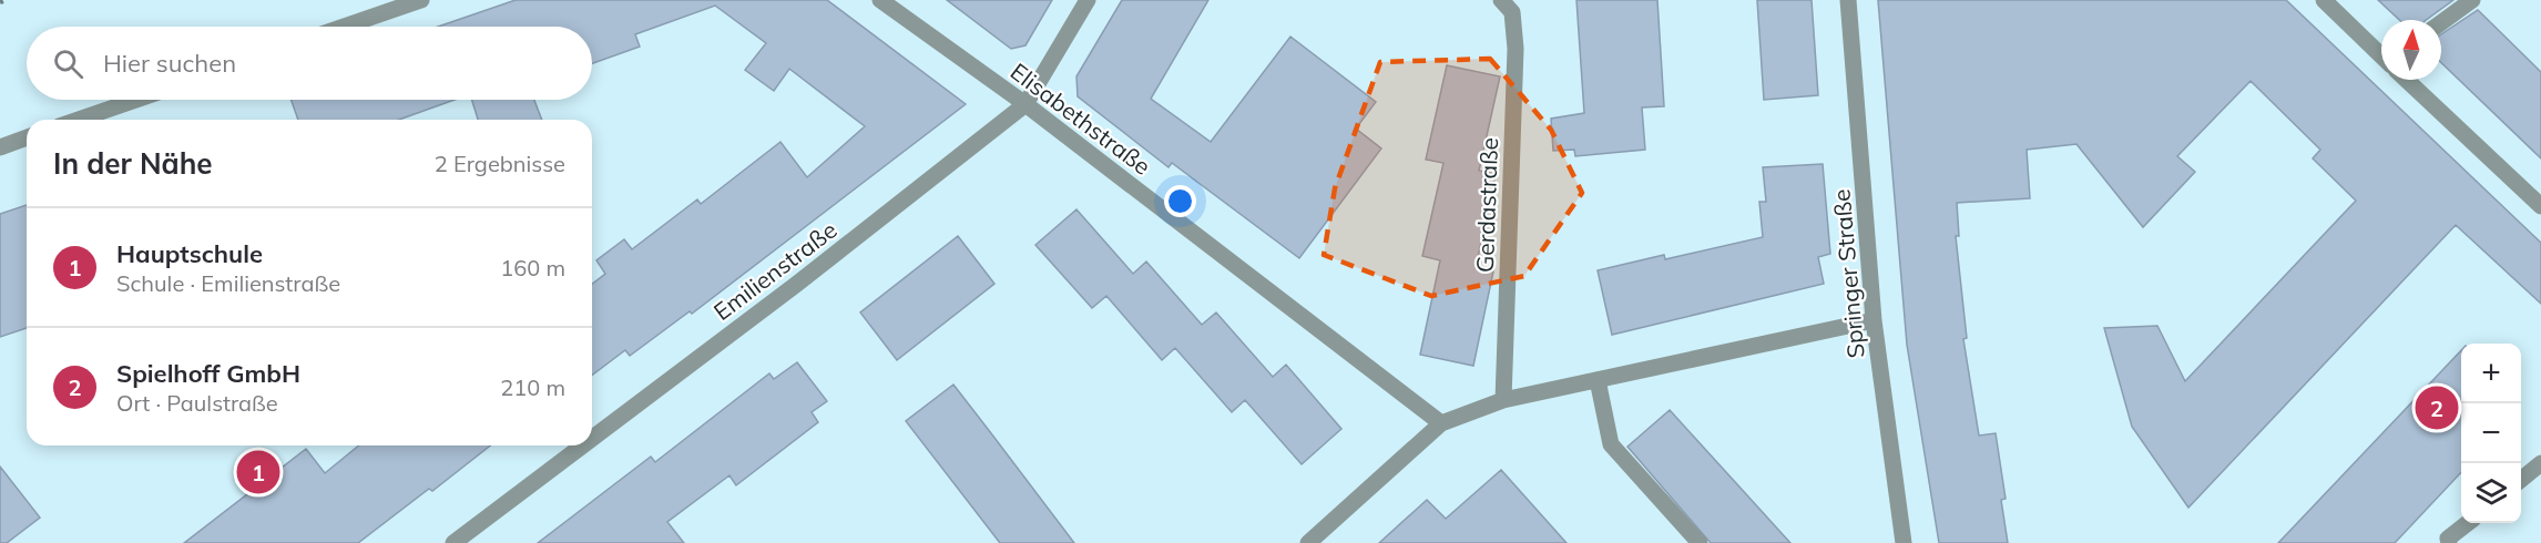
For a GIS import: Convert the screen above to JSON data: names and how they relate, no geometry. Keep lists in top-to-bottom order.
{
  "streets": {
    "street": [
      "Elisabethstraße",
      "Gerdastraße",
      "Emilienstraße",
      "Springer Straße"
    ]
  },
  "crossings": [
    ["Elisabethstraße", "Emilienstraße"]
  ],
  "north": "top",
  "page": {
    "search": "Hier suchen",
    "heading": ["In der Nähe", "2 Ergebnisse"],
    "list": [
      {
        "mark": "1",
        "name": "Hauptschule",
        "note": "Schule · Emilienstraße",
        "value": "160 m"
      },
      {
        "mark": "2",
        "name": "Spielhoff GmbH",
        "note": "Ort · Paulstraße",
        "value": "210 m"
      }
    ],
    "map_buttons": ["+", "−"],
    "pins": ["2", "1"]
  }
}
